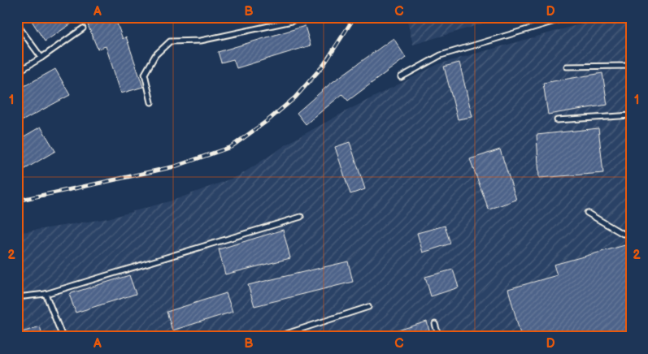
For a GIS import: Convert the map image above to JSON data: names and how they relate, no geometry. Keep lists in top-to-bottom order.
{
  "grid": {
    "columns": [
      "A",
      "B",
      "C",
      "D"
    ],
    "rows": ["1", "2"]
  }
}
